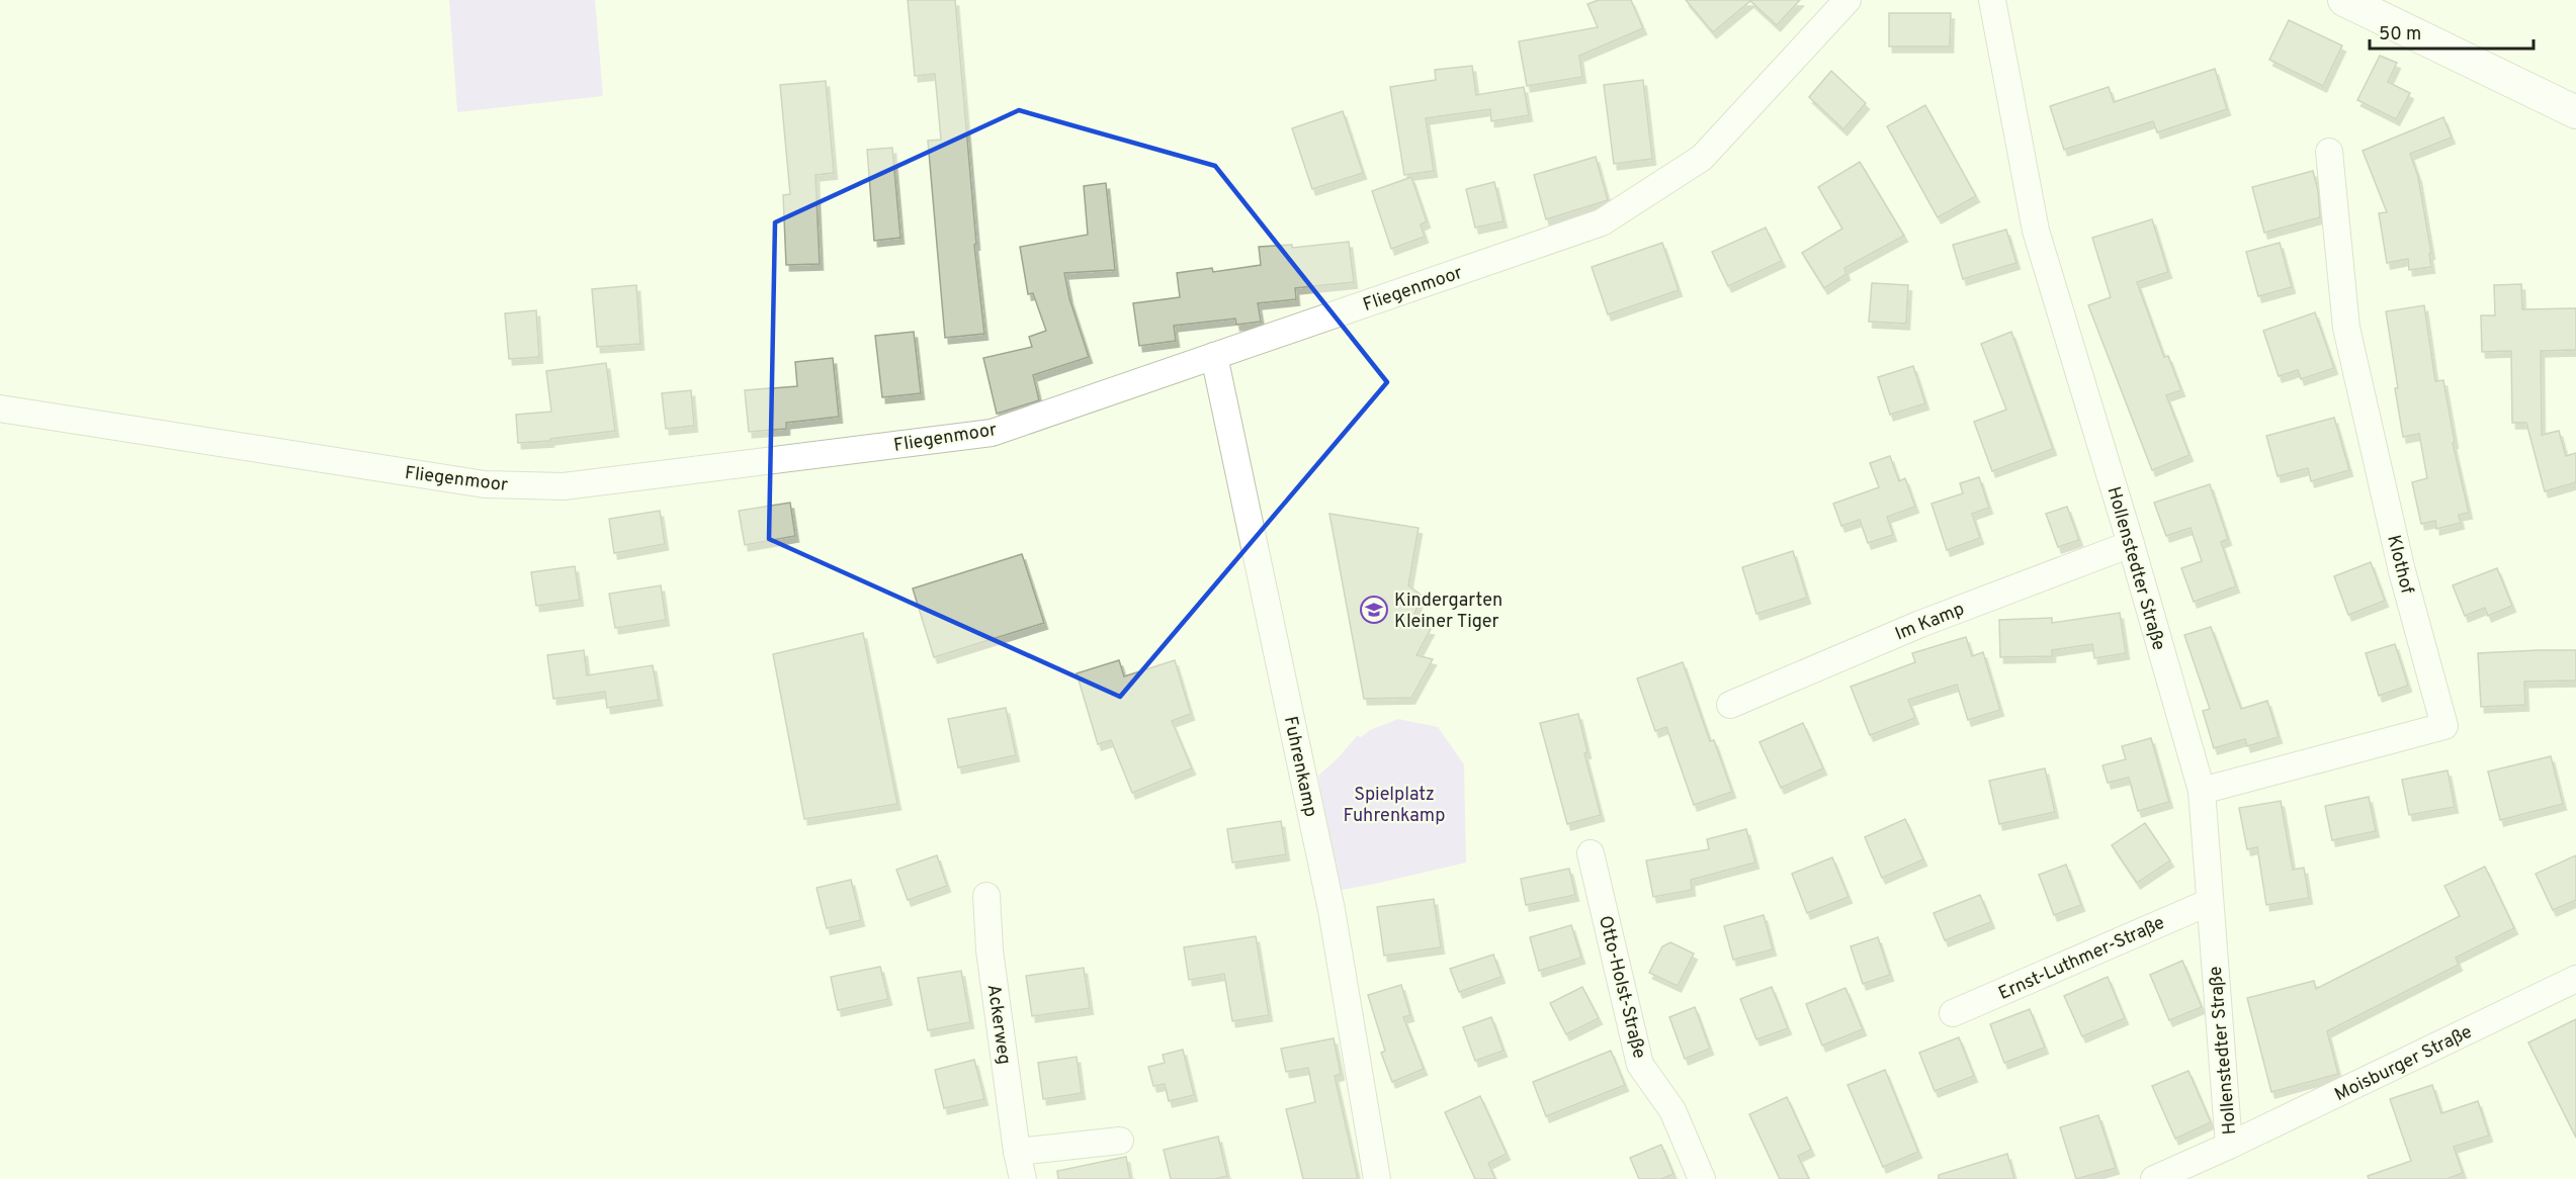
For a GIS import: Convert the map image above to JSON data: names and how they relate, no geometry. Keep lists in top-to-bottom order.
{
  "streets": {
    "street": [
      "Fliegenmoor",
      "Klothof",
      "Hollenstedter Straße",
      "Im Kamp",
      "Fuhrenkamp",
      "Ernst-Luthmer-Straße",
      "Otto-Holst-Straße",
      "Ackerweg",
      "Moisburger Straße"
    ]
  },
  "crossings": [
    ["Fliegenmoor", "Fuhrenkamp"],
    ["Klothof", "Hollenstedter Straße"],
    ["Hollenstedter Straße", "Im Kamp"],
    ["Hollenstedter Straße", "Ernst-Luthmer-Straße"],
    ["Hollenstedter Straße", "Moisburger Straße"]
  ],
  "parks": ["Spielplatz Fuhrenkamp"],
  "places": {
    "school or university": ["Kindergarten Kleiner Tiger"]
  },
  "scale_bar": "50 m"
}
